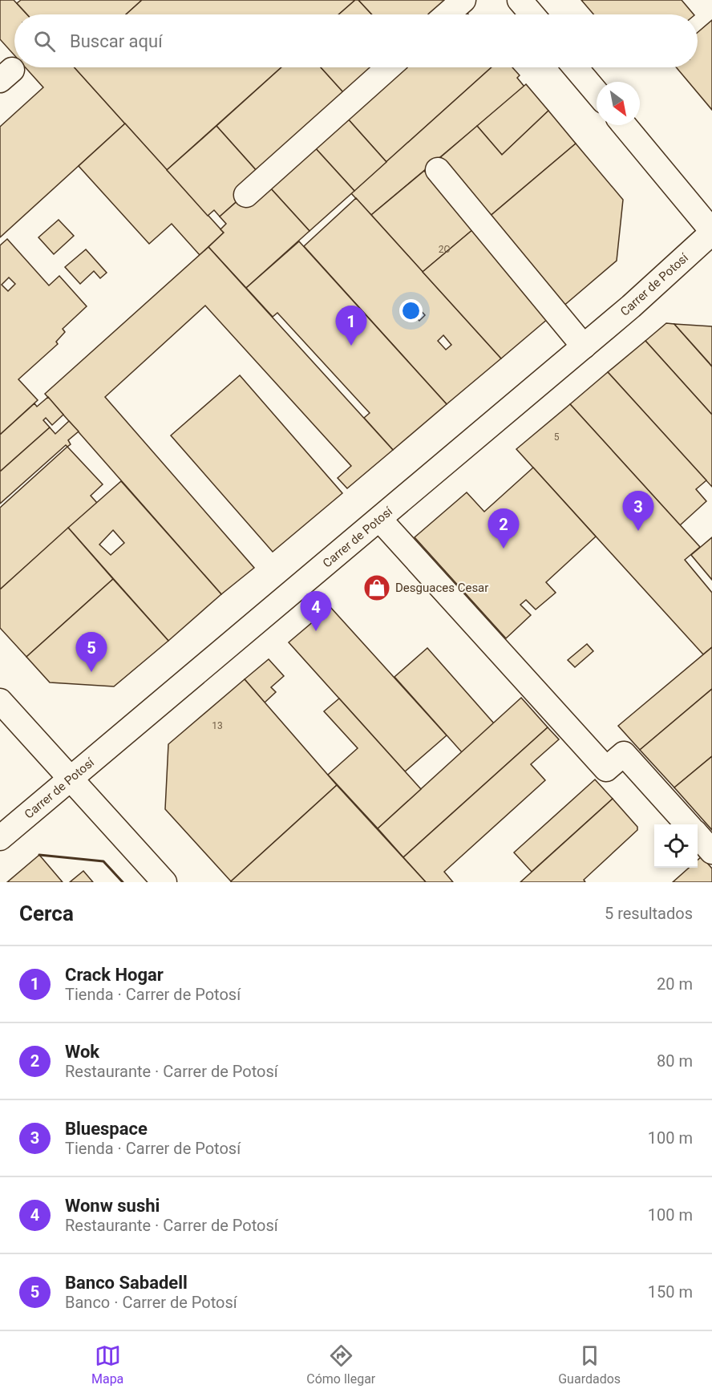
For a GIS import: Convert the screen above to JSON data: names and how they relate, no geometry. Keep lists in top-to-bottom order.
{
  "streets": {
    "street": ["Carrer de Potosí"]
  },
  "places": {
    "shop": ["Desguaces Cesar"]
  },
  "house_numbers": ["2C", "5", "13"],
  "north": "bottom right",
  "page": {
    "search": "Buscar aquí",
    "pins": [
      "1",
      "3",
      "2",
      "4",
      "5"
    ],
    "heading": ["Cerca", "5 resultados"],
    "list": [
      {
        "mark": "1",
        "name": "Crack Hogar",
        "note": "Tienda · Carrer de Potosí",
        "value": "20 m"
      },
      {
        "mark": "2",
        "name": "Wok",
        "note": "Restaurante · Carrer de Potosí",
        "value": "80 m"
      },
      {
        "mark": "3",
        "name": "Bluespace",
        "note": "Tienda · Carrer de Potosí",
        "value": "100 m"
      },
      {
        "mark": "4",
        "name": "Wonw sushi",
        "note": "Restaurante · Carrer de Potosí",
        "value": "100 m"
      },
      {
        "mark": "5",
        "name": "Banco Sabadell",
        "note": "Banco · Carrer de Potosí",
        "value": "150 m"
      }
    ],
    "nav": ["Mapa", "Cómo llegar", "Guardados"]
  }
}
